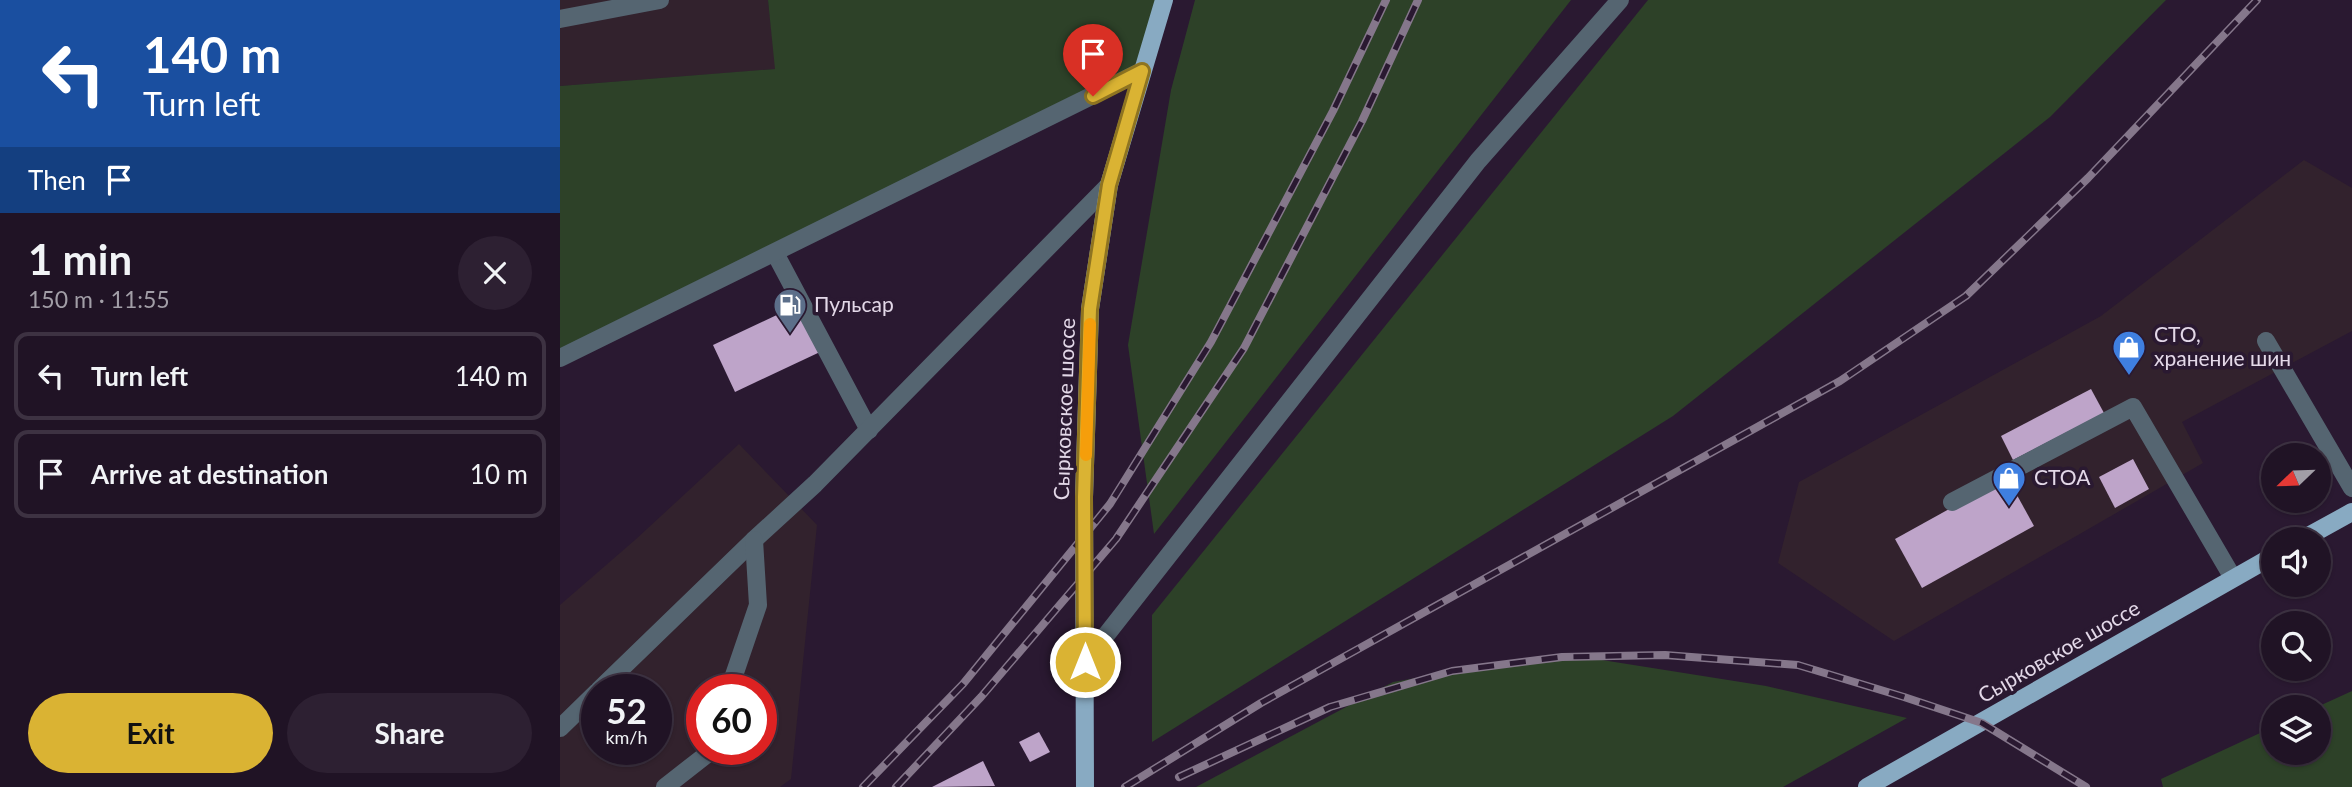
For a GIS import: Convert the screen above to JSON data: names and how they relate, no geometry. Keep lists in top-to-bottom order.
{
  "streets": {
    "main road": ["Сырковское шоссе"]
  },
  "places": {
    "fuel station": ["Пульсар"],
    "shop": ["СТО, хранение шин", "СТОА"]
  },
  "north": "bottom left",
  "page": {
    "turn": ["140 m", "Turn left"],
    "then": "Then",
    "heading": ["1 min", "150 m · 11:55"],
    "list": [
      {
        "name": "Turn left",
        "value": "140 m"
      },
      {
        "name": "Arrive at destination",
        "value": "10 m"
      }
    ],
    "speed": "52 km/h",
    "limit": "60",
    "buttons": ["Exit", "Share"]
  }
}
